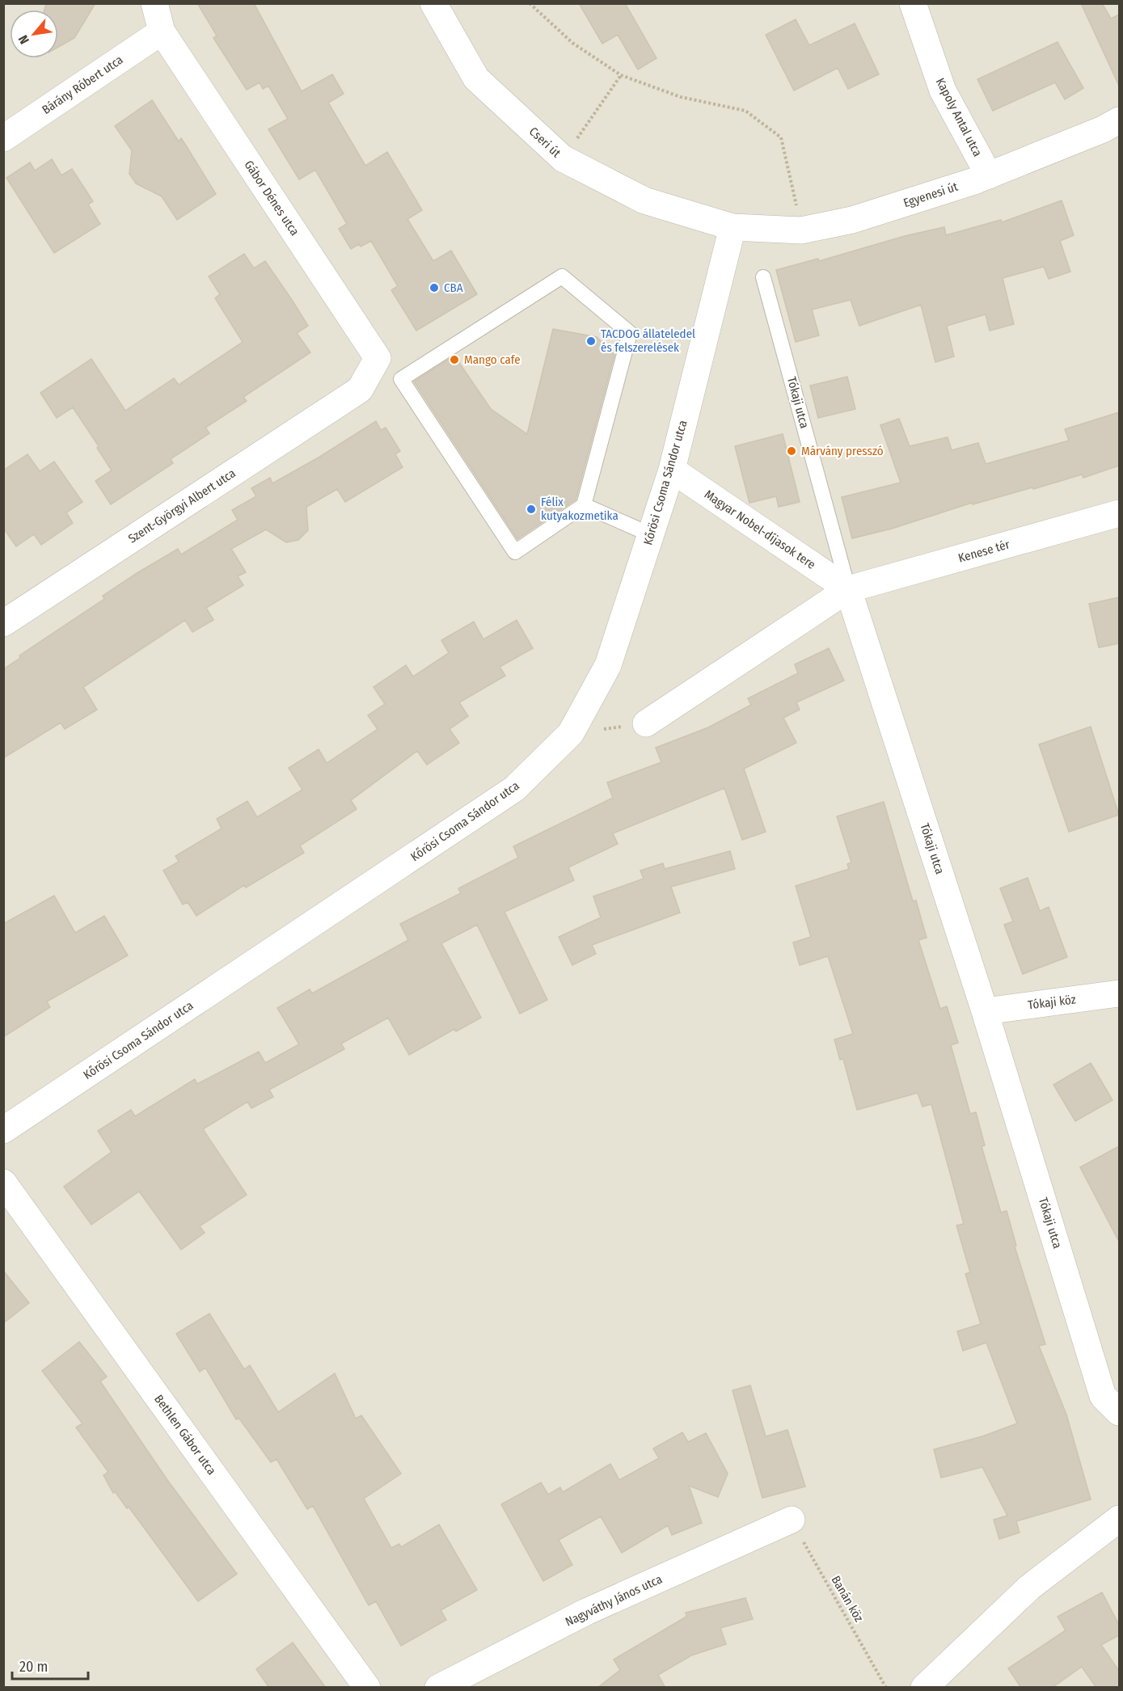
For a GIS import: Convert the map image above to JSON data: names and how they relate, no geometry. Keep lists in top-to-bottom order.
{
  "streets": {
    "street": [
      "Bárány Róbert utca",
      "Kapoly Antal utca",
      "Cseri út",
      "Egyenesi út",
      "Gábor Dénes utca",
      "Tókaji utca",
      "Kőrösi Csoma Sándor utca",
      "Szent-Györgyi Albert utca",
      "Magyar Nobel-díjasok tere",
      "Kenese tér",
      "Tókaji köz",
      "Bethlen Gábor utca",
      "Nagyváthy János utca"
    ],
    "path": ["Banán köz"]
  },
  "crossings": [
    ["Bárány Róbert utca", "Gábor Dénes utca"],
    ["Kapoly Antal utca", "Egyenesi út"],
    ["Cseri út", "Egyenesi út"],
    ["Cseri út", "Kőrösi Csoma Sándor utca"],
    ["Egyenesi út", "Kőrösi Csoma Sándor utca"],
    ["Gábor Dénes utca", "Szent-Györgyi Albert utca"],
    ["Tókaji utca", "Magyar Nobel-díjasok tere"],
    ["Tókaji utca", "Kenese tér"],
    ["Tókaji utca", "Tókaji köz"],
    ["Kőrösi Csoma Sándor utca", "Magyar Nobel-díjasok tere"],
    ["Magyar Nobel-díjasok tere", "Kenese tér"],
    ["Banán köz", "Nagyváthy János utca"]
  ],
  "places": [
    "CBA",
    "TACDOG állateledel és felszerelések",
    "Mango cafe",
    "Márvány presszó",
    "Félix kutyakozmetika"
  ],
  "scale_bar": "20 m",
  "north": "bottom left"
}
